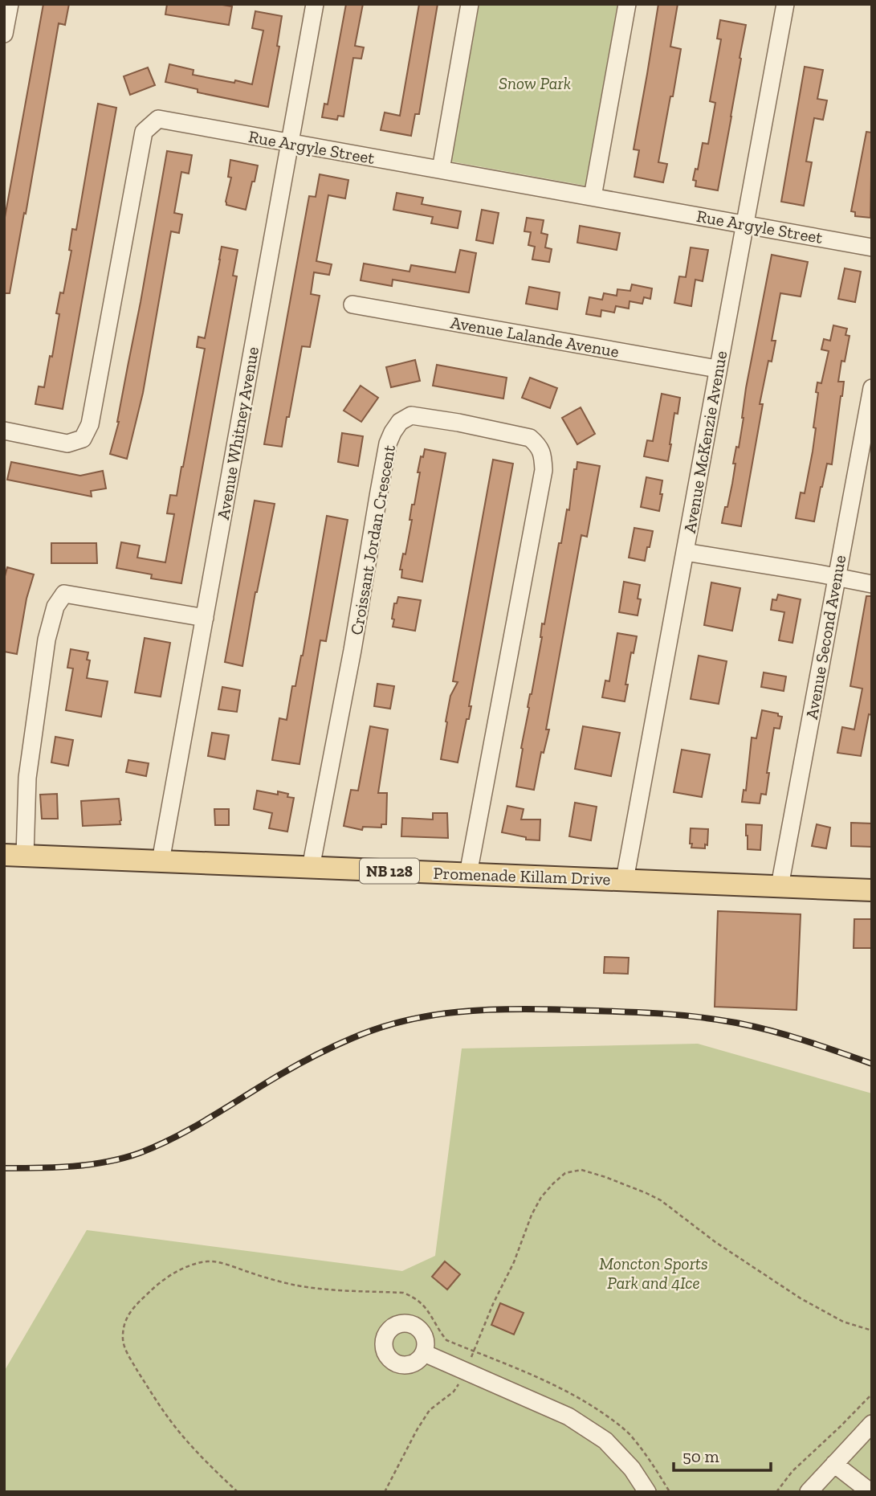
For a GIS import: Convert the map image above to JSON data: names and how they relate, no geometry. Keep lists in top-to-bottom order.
{
  "streets": {
    "main road": ["NB 128", "Promenade Killam Drive"],
    "street": [
      "Rue Argyle Street",
      "Avenue Lalande Avenue",
      "Avenue Whitney Avenue",
      "Avenue McKenzie Avenue",
      "Croissant Jordan Crescent",
      "Avenue Second Avenue"
    ]
  },
  "crossings": [
    ["Rue Argyle Street", "Avenue Whitney Avenue"],
    ["Rue Argyle Street", "Avenue McKenzie Avenue"],
    ["Avenue Lalande Avenue", "Avenue McKenzie Avenue"],
    ["Avenue Whitney Avenue", "Promenade Killam Drive"],
    ["Avenue McKenzie Avenue", "Promenade Killam Drive"],
    ["Croissant Jordan Crescent", "Promenade Killam Drive"],
    ["Avenue Second Avenue", "Promenade Killam Drive"]
  ],
  "parks": ["Snow Park", "Moncton Sports Park and 4Ice"],
  "scale_bar": "50 m"
}
